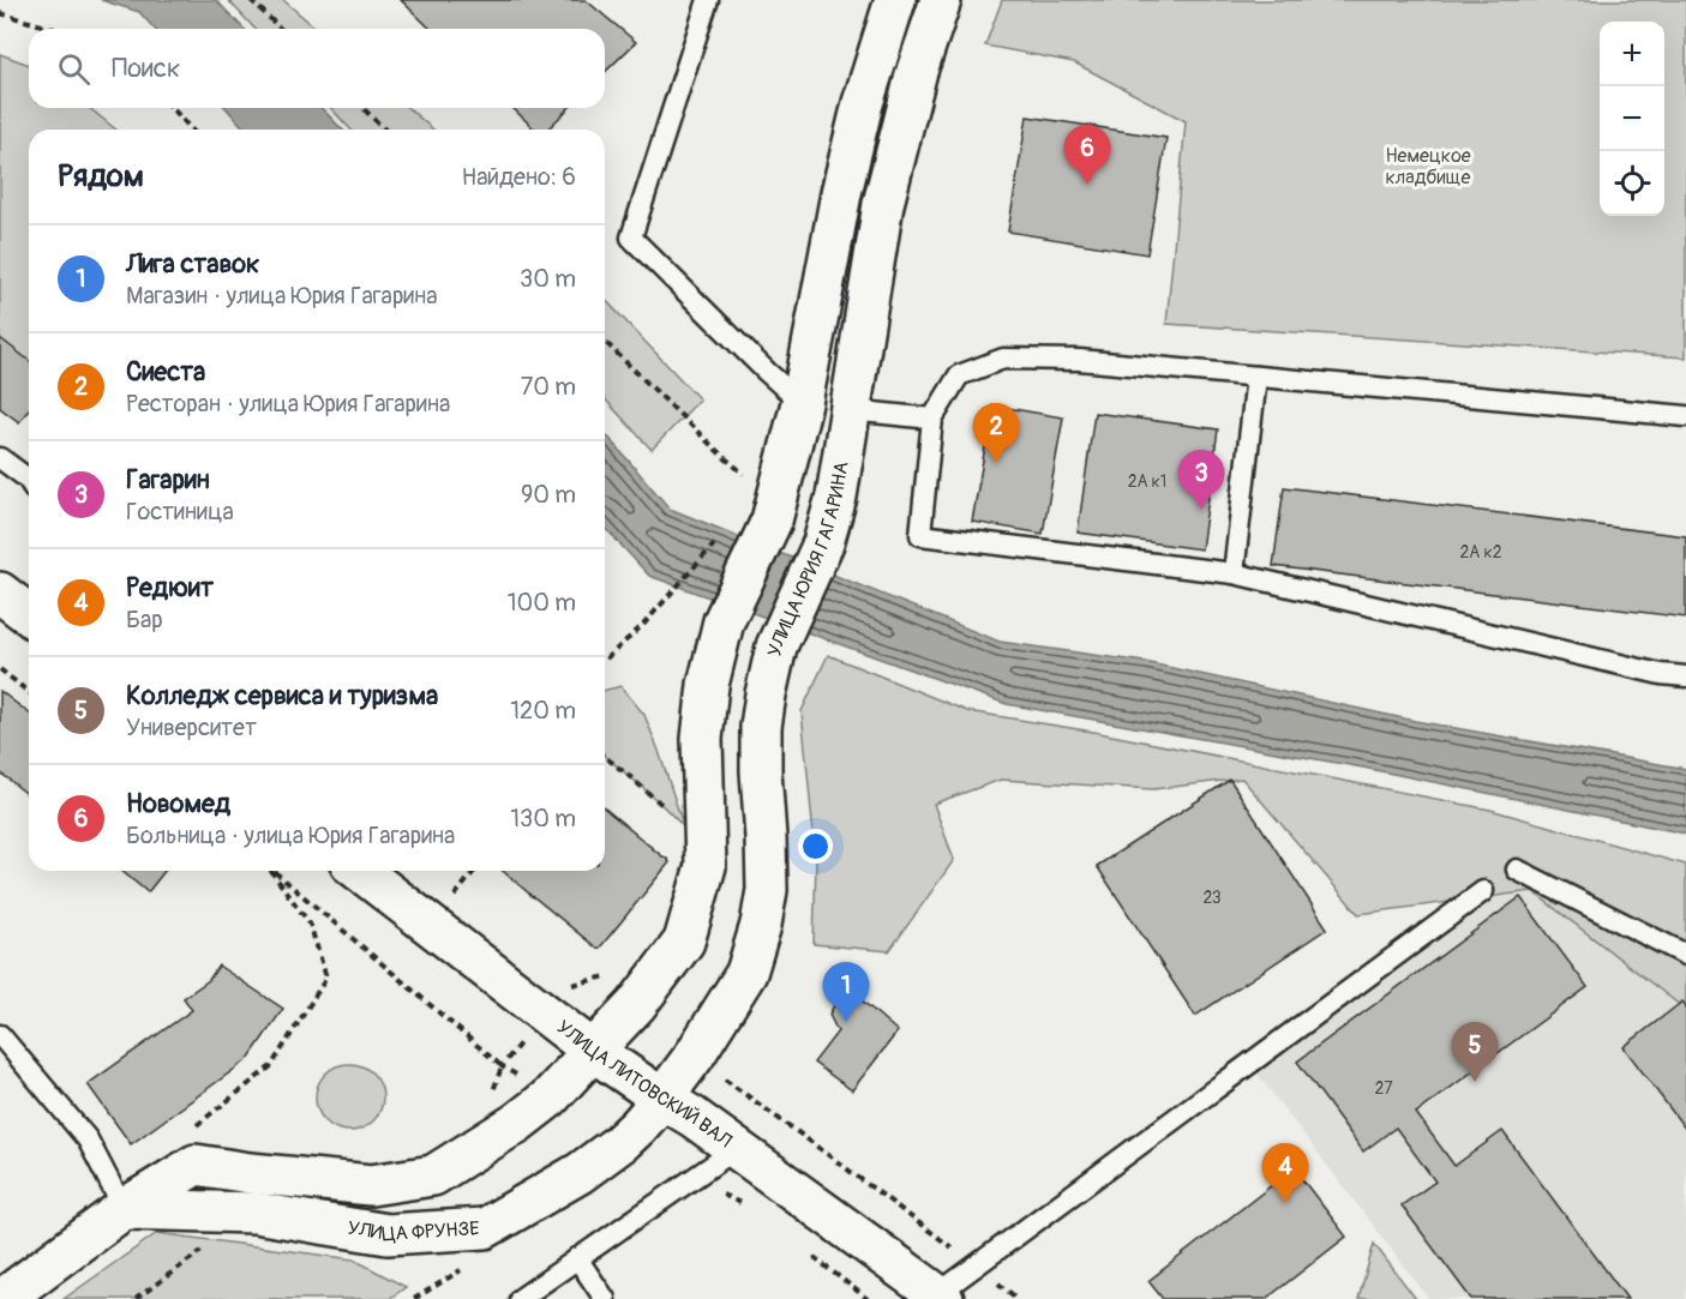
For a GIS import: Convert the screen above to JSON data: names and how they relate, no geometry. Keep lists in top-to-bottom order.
{
  "streets": {
    "main road": ["УЛИЦА ЮРИЯ ГАГАРИНА", "УЛИЦА ЛИТОВСКИЙ ВАЛ", "УЛИЦА ФРУНЗЕ"]
  },
  "crossings": [
    ["УЛИЦА ЮРИЯ ГАГАРИНА", "УЛИЦА ЛИТОВСКИЙ ВАЛ"],
    ["УЛИЦА ЮРИЯ ГАГАРИНА", "УЛИЦА ФРУНЗЕ"],
    ["УЛИЦА ЛИТОВСКИЙ ВАЛ", "УЛИЦА ФРУНЗЕ"]
  ],
  "parks": ["Немецкое кладбище"],
  "house_numbers": [
    "2А к1",
    "2А к2",
    "23",
    "27"
  ],
  "page": {
    "map_buttons": ["+", "−"],
    "search": "Поиск",
    "pins": [
      "6",
      "2",
      "3",
      "1",
      "5",
      "4"
    ],
    "heading": ["Рядом", "Найдено: 6"],
    "list": [
      {
        "mark": "1",
        "name": "Лига ставок",
        "note": "Магазин · улица Юрия Гагарина",
        "value": "30 m"
      },
      {
        "mark": "2",
        "name": "Сиеста",
        "note": "Ресторан · улица Юрия Гагарина",
        "value": "70 m"
      },
      {
        "mark": "3",
        "name": "Гагарин",
        "note": "Гостиница",
        "value": "90 m"
      },
      {
        "mark": "4",
        "name": "Редюит",
        "note": "Бар",
        "value": "100 m"
      },
      {
        "mark": "5",
        "name": "Колледж сервиса и туризма",
        "note": "Университет",
        "value": "120 m"
      },
      {
        "mark": "6",
        "name": "Новомед",
        "note": "Больница · улица Юрия Гагарина",
        "value": "130 m"
      }
    ]
  }
}
